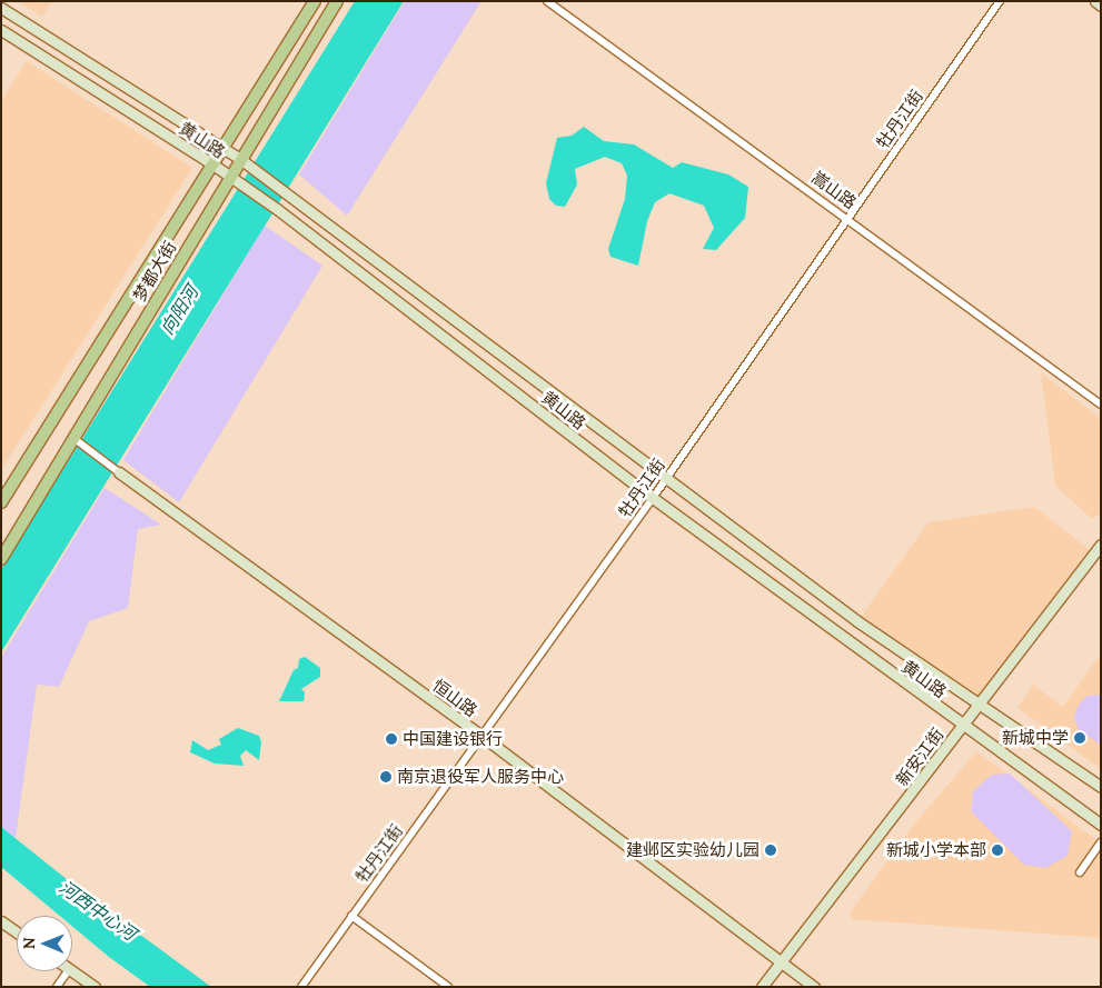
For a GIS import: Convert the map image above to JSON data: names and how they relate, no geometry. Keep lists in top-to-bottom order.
{
  "streets": {
    "main road": [
      "黄山路",
      "梦都大街",
      "恒山路",
      "新安江街"
    ],
    "street": ["牡丹江街", "嵩山路"]
  },
  "crossings": [
    ["牡丹江街", "黄山路"],
    ["牡丹江街", "嵩山路"],
    ["牡丹江街", "恒山路"],
    ["黄山路", "梦都大街"],
    ["黄山路", "新安江街"],
    ["梦都大街", "恒山路"],
    ["恒山路", "新安江街"]
  ],
  "water": ["向阳河", "河西中心河"],
  "places": [
    "新城中学",
    "中国建设银行",
    "南京退役军人服务中心",
    "建邺区实验幼儿园",
    "新城小学本部"
  ],
  "north": "left"
}
